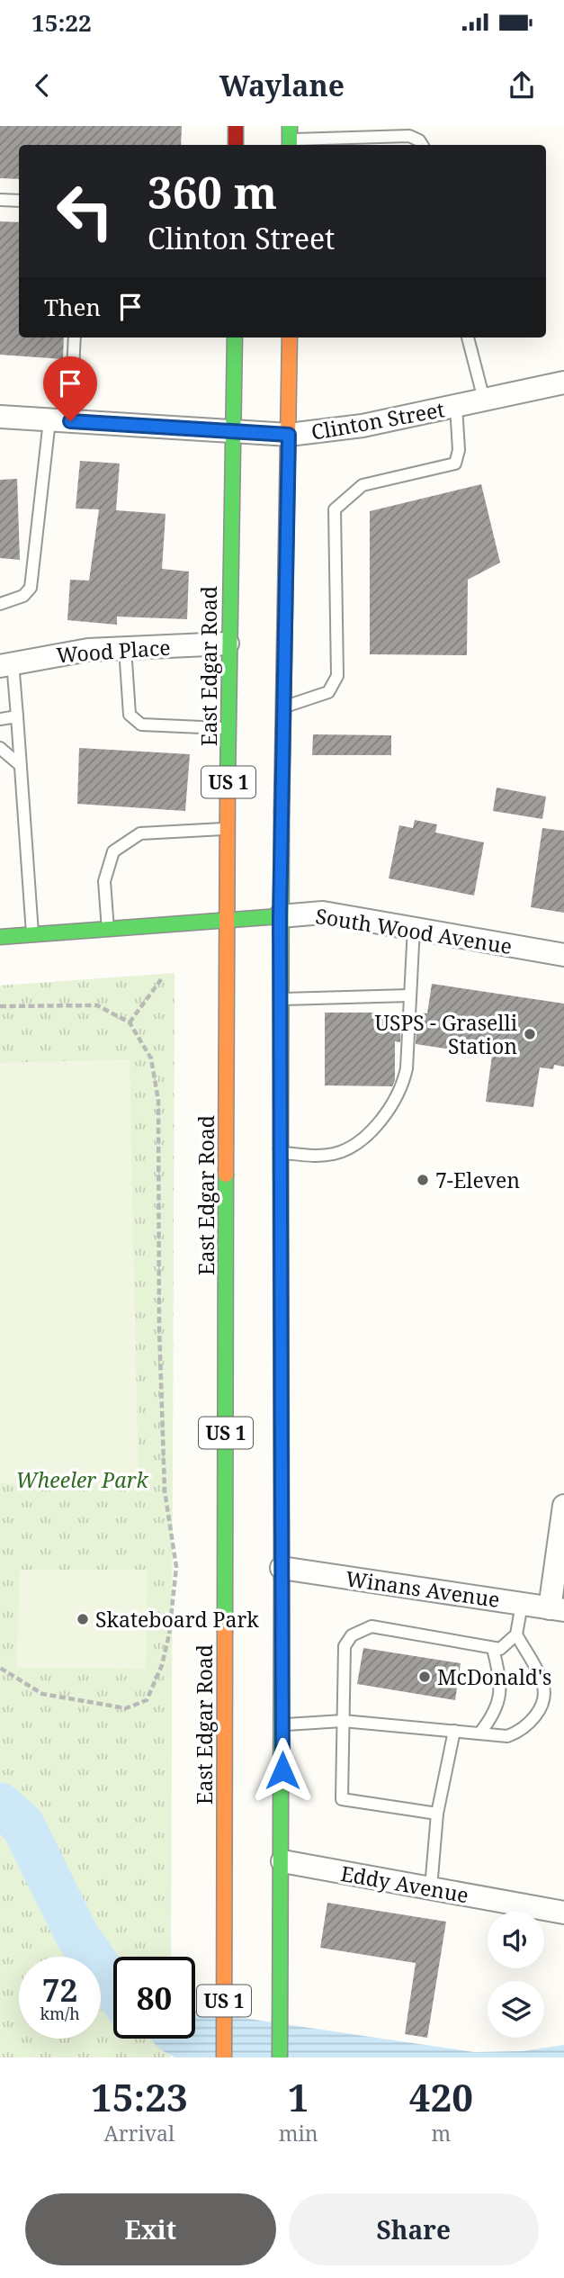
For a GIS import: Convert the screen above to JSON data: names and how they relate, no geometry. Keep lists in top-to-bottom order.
{
  "streets": {
    "main road": ["East Edgar Road", "US 1", "South Wood Avenue"],
    "street": [
      "Clinton Street",
      "Wood Place",
      "Winans Avenue",
      "Eddy Avenue"
    ]
  },
  "crossings": [
    ["Clinton Street", "East Edgar Road"],
    ["Clinton Street", "US 1"],
    ["Wood Place", "East Edgar Road"],
    ["East Edgar Road", "South Wood Avenue"],
    ["US 1", "South Wood Avenue"],
    ["US 1", "Winans Avenue"],
    ["US 1", "Eddy Avenue"]
  ],
  "parks": ["Wheeler Park"],
  "places": [
    "USPS - Graselli Station",
    "7-Eleven",
    "Skateboard Park",
    "McDonald's"
  ],
  "page": {
    "status": "15:22",
    "header": "Waylane",
    "turn": ["360 m", "Clinton Street"],
    "then": "Then",
    "speed": "72 km/h",
    "limit": "80",
    "eta": [
      "15:23",
      "Arrival",
      "1",
      "min",
      "420",
      "m"
    ],
    "buttons": ["Exit", "Share"]
  }
}
